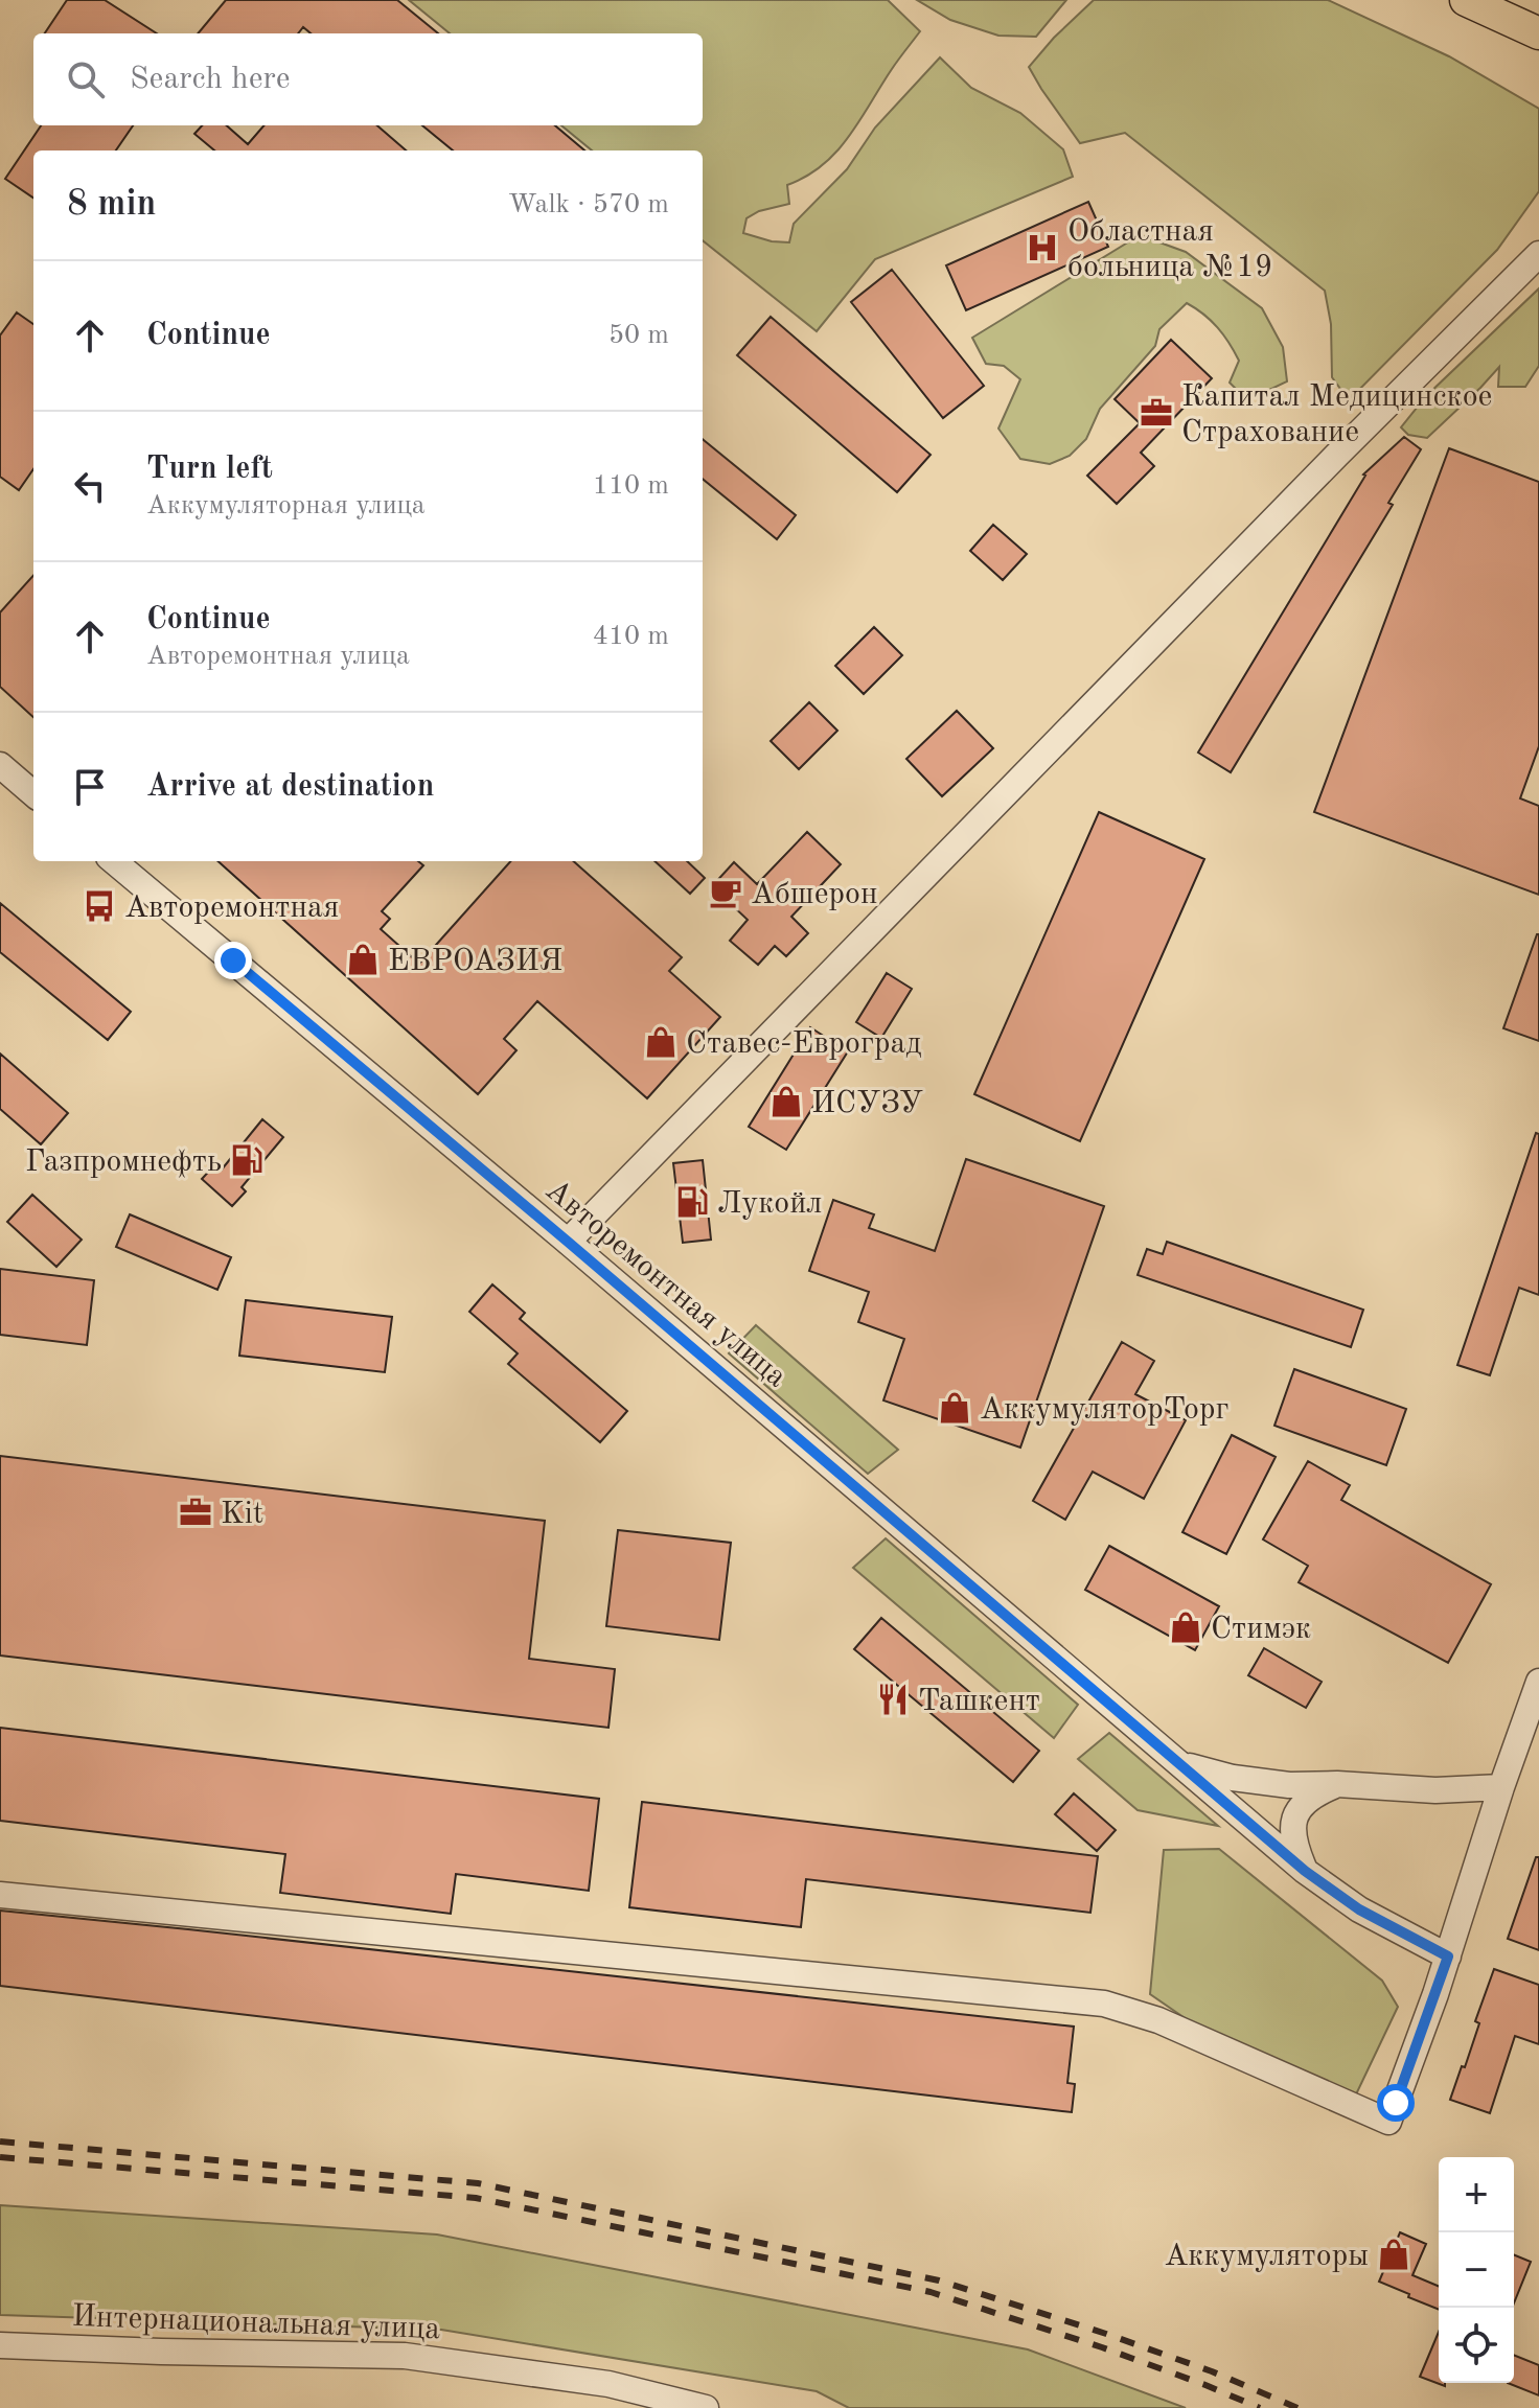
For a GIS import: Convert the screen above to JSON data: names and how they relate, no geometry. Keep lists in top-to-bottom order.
{
  "streets": {
    "street": ["Авторемонтная улица", "Интернациональная улица"]
  },
  "places": {
    "hospital": ["Областная больница №19"],
    "office": ["Капитал Медицинское Страхование", "Kit"],
    "cafe": ["Абшерон"],
    "bus stop": ["Авторемонтная"],
    "shop": [
      "ЕВРОАЗИЯ",
      "Ставес-Евроград",
      "ИСУЗУ",
      "АккумуляторТорг",
      "Стимэк",
      "Аккумуляторы"
    ],
    "fuel station": ["Газпромнефть", "Лукойл"],
    "restaurant": ["Ташкент"]
  },
  "page": {
    "search": "Search here",
    "heading": ["8 min", "Walk · 570 m"],
    "list": [
      ["Continue", "50 m"],
      ["Turn left", "Аккумуляторная улица", "110 m"],
      ["Continue", "Авторемонтная улица", "410 m"],
      "Arrive at destination"
    ],
    "map_buttons": ["+", "−"]
  }
}
